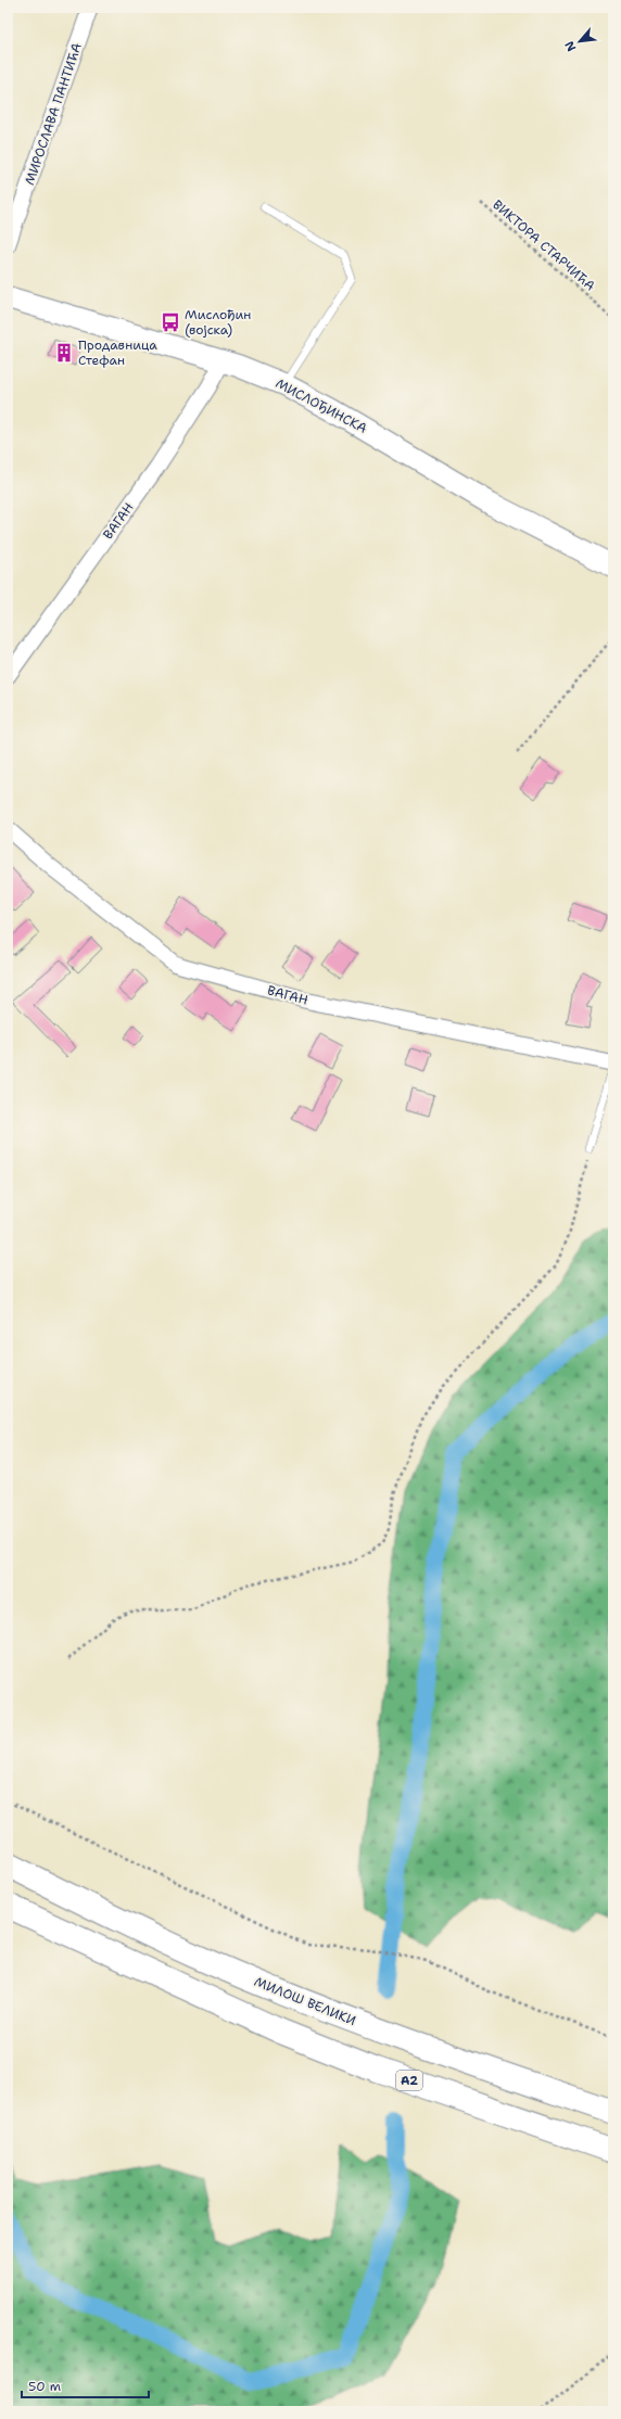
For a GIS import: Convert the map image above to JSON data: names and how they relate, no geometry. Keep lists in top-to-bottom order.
{
  "streets": {
    "highway": ["МИЛОШ ВЕЛИКИ", "A2"],
    "main road": ["МИСЛОЂИНСКА"],
    "street": ["МИРОСЛАВА ПАНТИЋА", "ВАГАН"],
    "path": ["ВИКТОРА СТАРЧИЋА"]
  },
  "crossings": [
    ["МИСЛОЂИНСКА", "ВАГАН"]
  ],
  "places": {
    "bus stop": ["Мислођин (војска)"],
    "building": ["Продавница Стефан"]
  },
  "scale_bar": "50 m",
  "north": "bottom left"
}
